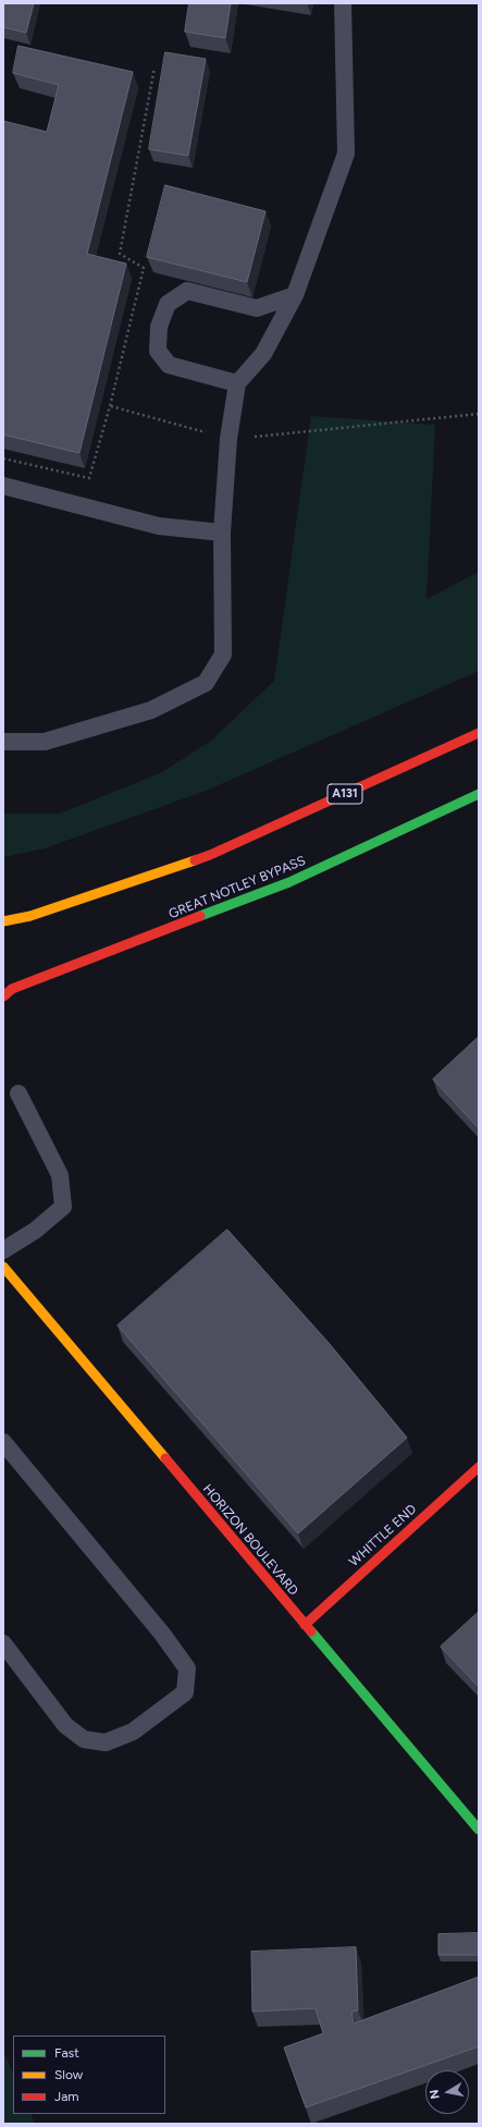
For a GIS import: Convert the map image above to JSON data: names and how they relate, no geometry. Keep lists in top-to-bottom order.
{
  "streets": {
    "main road": [
      "A131",
      "GREAT NOTLEY BYPASS",
      "WHITTLE END",
      "HORIZON BOULEVARD"
    ]
  },
  "crossings": [
    ["WHITTLE END", "HORIZON BOULEVARD"]
  ],
  "legend": ["Fast", "Slow", "Jam"],
  "north": "left"
}
